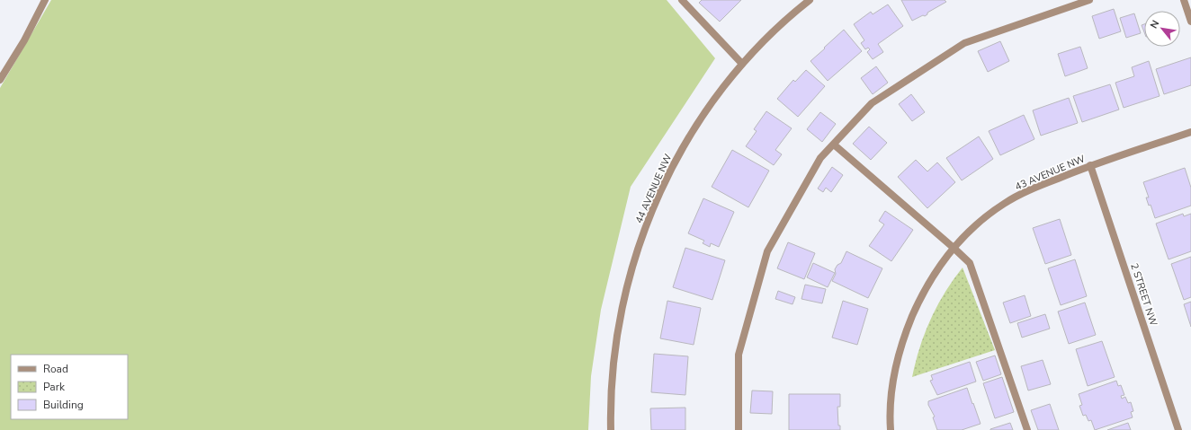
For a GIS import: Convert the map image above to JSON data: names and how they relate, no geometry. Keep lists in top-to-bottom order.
{
  "streets": {
    "street": ["43 AVENUE NW", "44 AVENUE NW", "2 STREET NW"]
  },
  "crossings": [
    ["43 AVENUE NW", "2 STREET NW"]
  ],
  "legend": ["Road", "Park", "Building"],
  "north": "top left"
}
